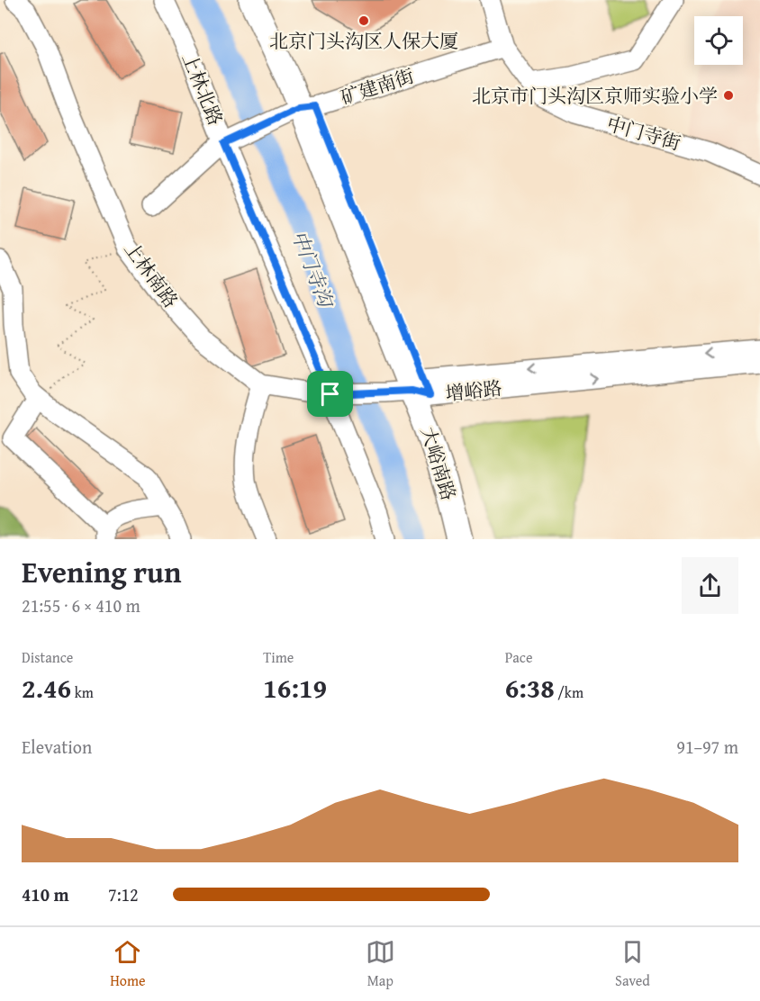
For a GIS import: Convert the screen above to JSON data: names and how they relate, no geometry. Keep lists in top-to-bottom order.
{
  "streets": {
    "main road": ["大峪南路"],
    "street": [
      "矿建南街",
      "上林北路",
      "中门寺街",
      "上林南路",
      "增峪路"
    ]
  },
  "crossings": [
    ["矿建南街", "上林北路"],
    ["矿建南街", "中门寺街"],
    ["上林北路", "上林南路"],
    ["上林南路", "增峪路"],
    ["上林南路", "大峪南路"],
    ["增峪路", "大峪南路"]
  ],
  "water": ["中门寺沟"],
  "places": ["北京门头沟区人保大厦", "北京市门头沟区京师实验小学"],
  "page": {
    "heading": ["Evening run", "21:55 · 6 × 410 m"],
    "stats": [
      ["Distance", "2.46 km"],
      ["Time", "16:19"],
      ["Pace", "6:38 /km"]
    ],
    "chart": ["Elevation", "91–97 m"],
    "list": [
      {
        "name": "410 m",
        "note": "7:12"
      }
    ],
    "tabs": ["Home", "Map", "Saved"]
  }
}
